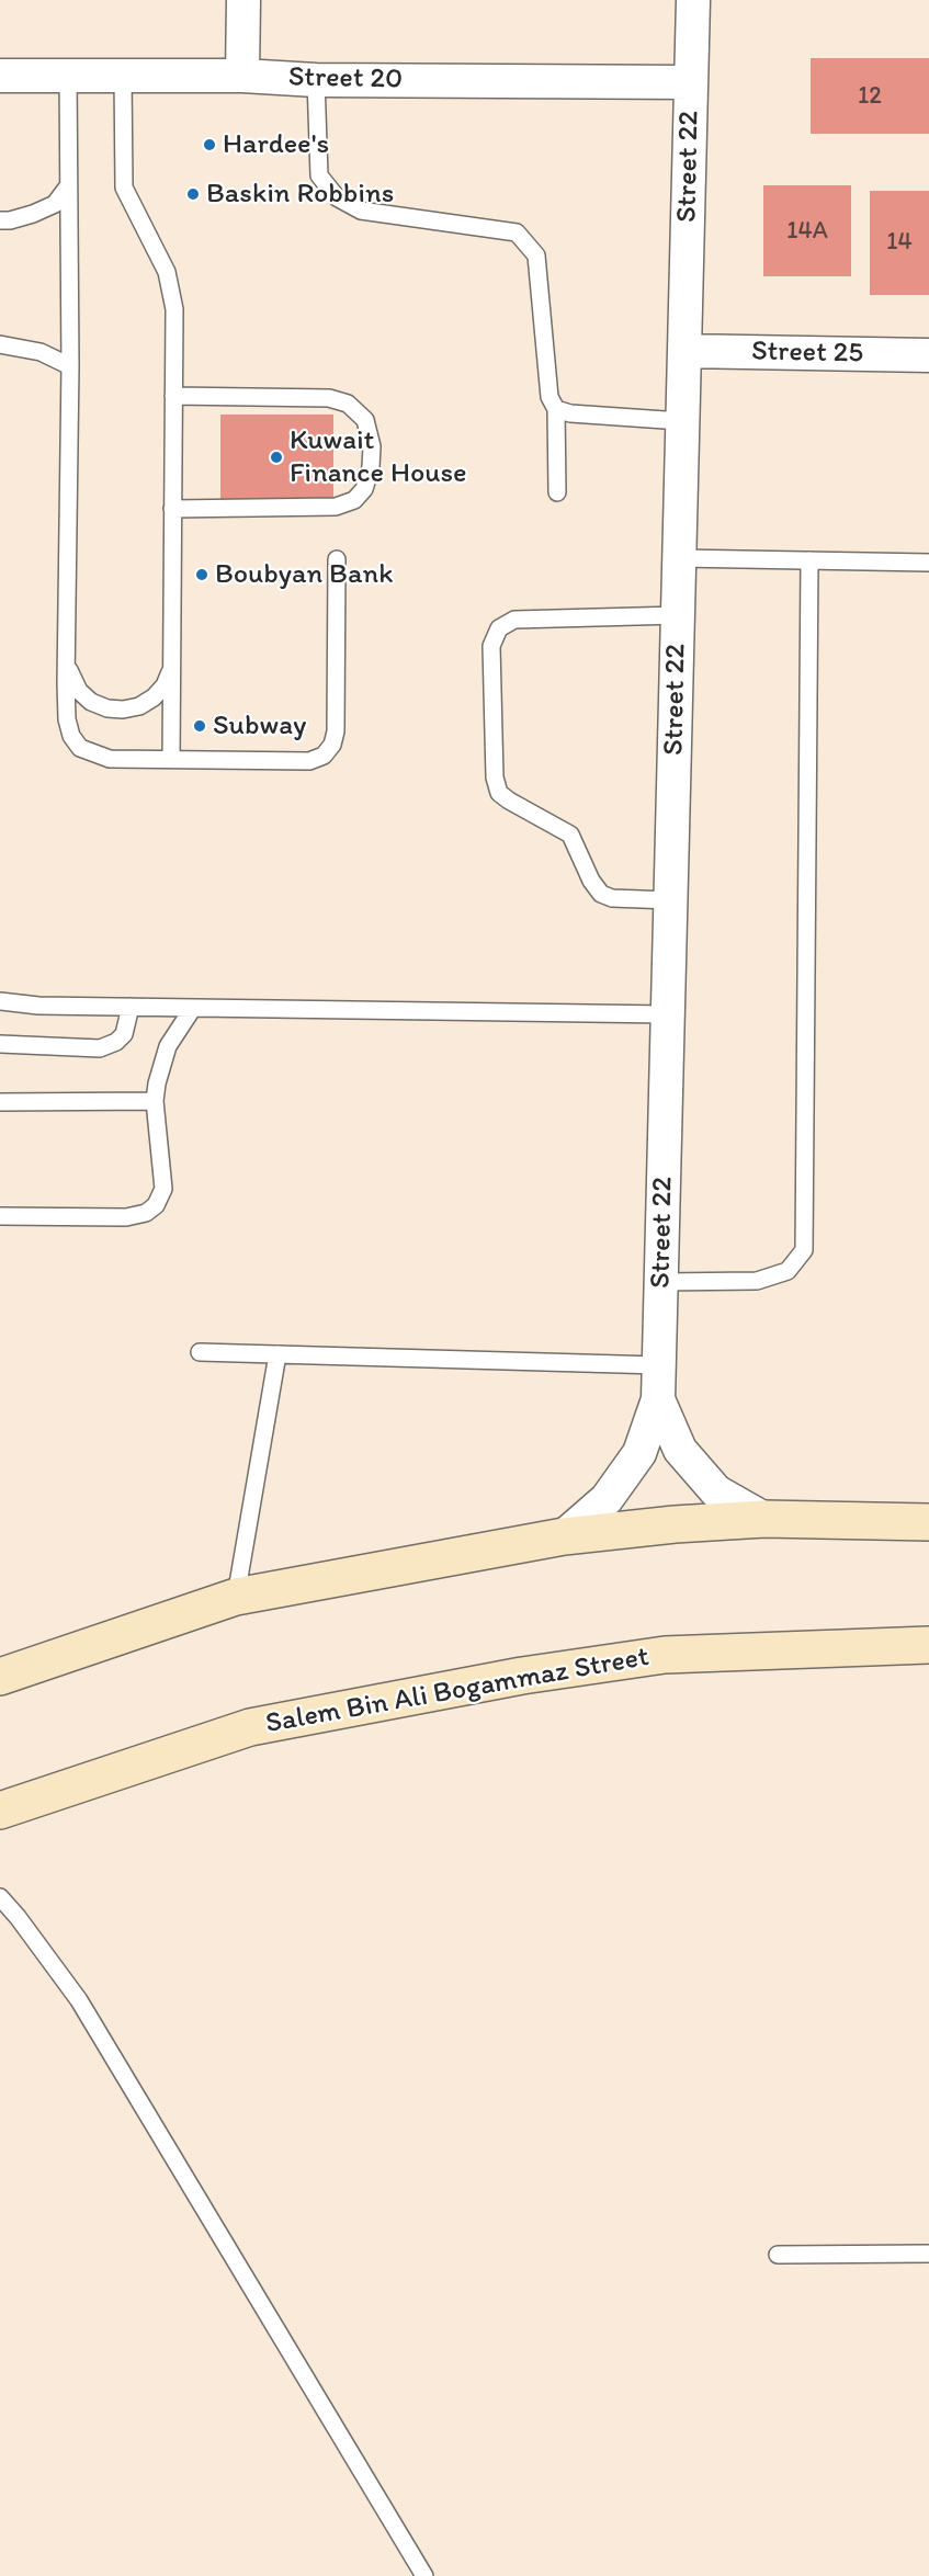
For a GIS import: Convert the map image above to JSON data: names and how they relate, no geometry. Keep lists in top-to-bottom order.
{
  "streets": {
    "main road": ["Salem Bin Ali Bogammaz Street"],
    "street": ["Street 20", "Street 22", "Street 25"]
  },
  "crossings": [
    ["Street 20", "Street 22"],
    ["Street 22", "Street 25"]
  ],
  "places": [
    "Hardee's",
    "Baskin Robbins",
    "Kuwait Finance House",
    "Boubyan Bank",
    "Subway"
  ],
  "house_numbers": ["12", "14A", "14"]
}
